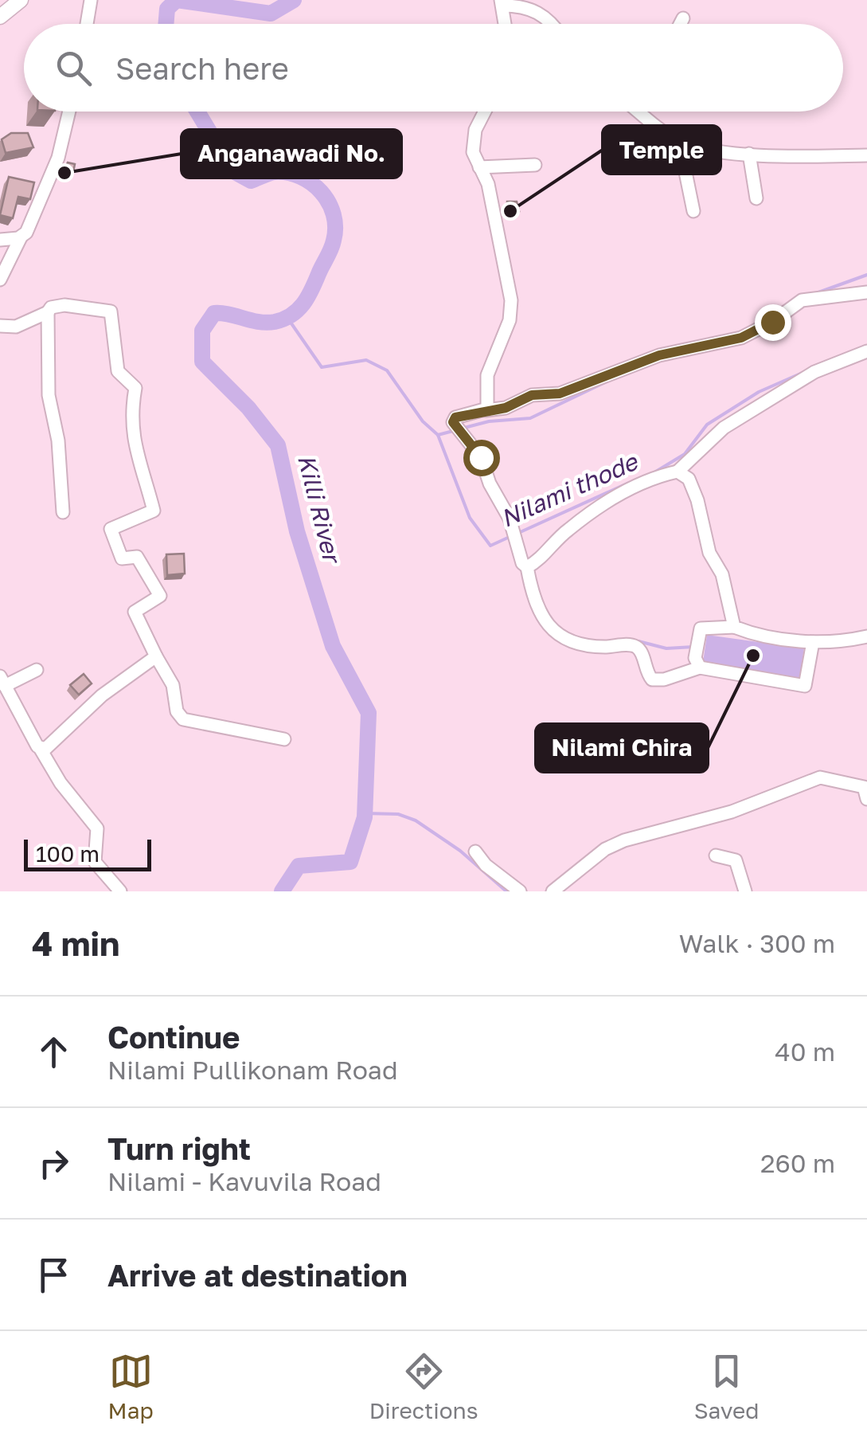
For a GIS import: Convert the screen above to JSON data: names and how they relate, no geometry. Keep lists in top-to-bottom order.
{
  "water": ["Nilami thode", "Killi River"],
  "places": ["Anganawadi No.", "Temple", "Nilami Chira"],
  "scale_bar": "100 m",
  "page": {
    "search": "Search here",
    "scale": "100 m",
    "heading": ["4 min", "Walk · 300 m"],
    "list": [
      ["Continue", "Nilami Pullikonam Road", "40 m"],
      ["Turn right", "Nilami - Kavuvila Road", "260 m"],
      "Arrive at destination"
    ],
    "nav": ["Map", "Directions", "Saved"]
  }
}
